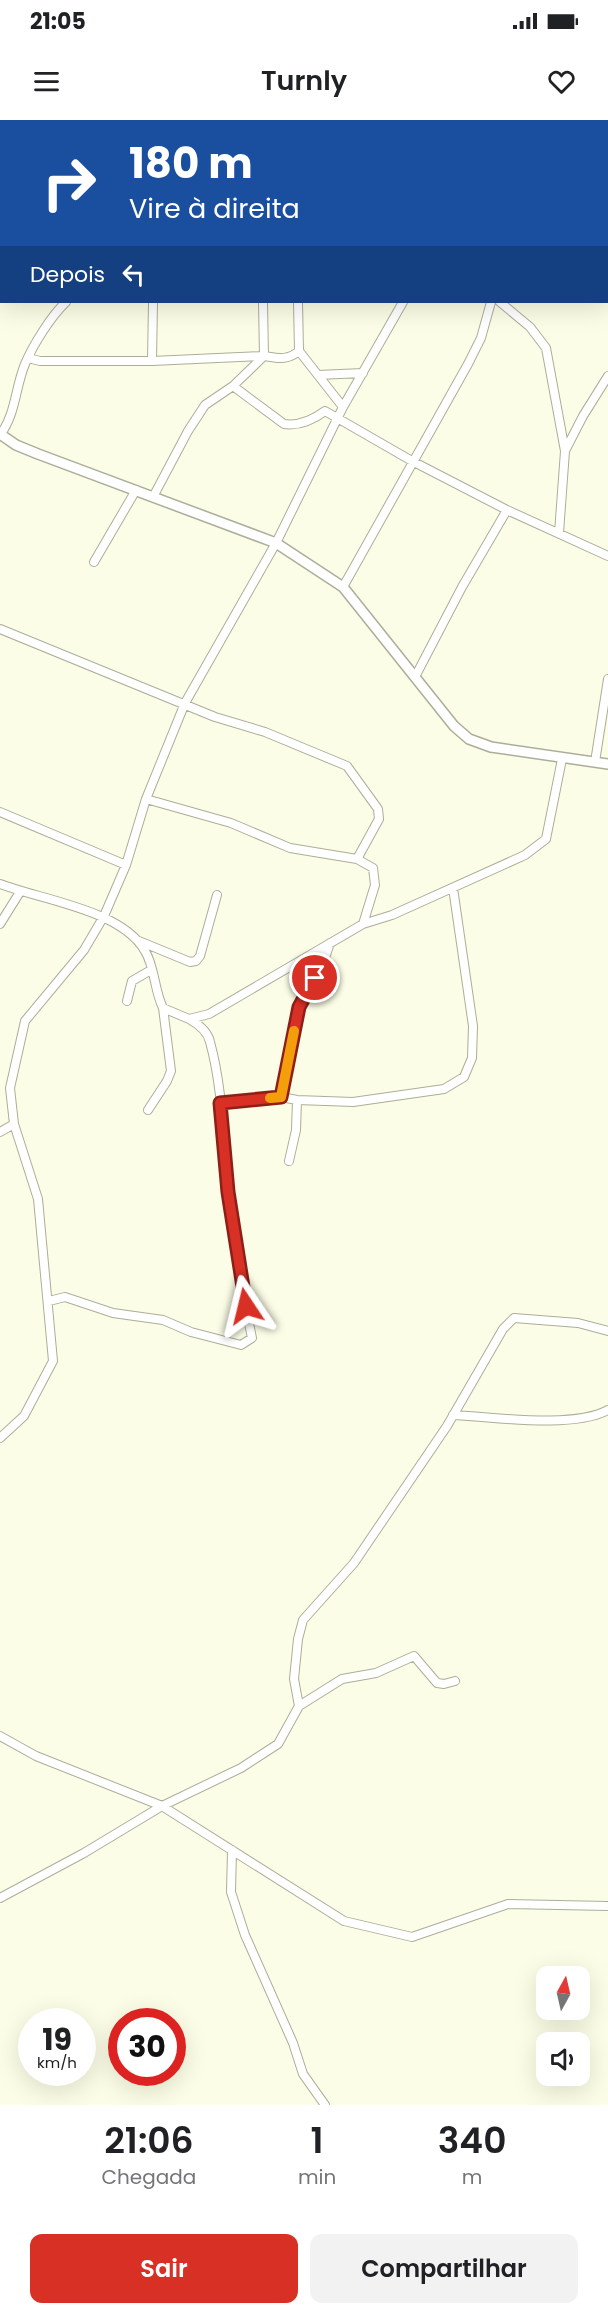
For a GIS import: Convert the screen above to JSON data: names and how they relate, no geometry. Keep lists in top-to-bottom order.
{
  "north": "top",
  "page": {
    "status": "21:05",
    "header": "Turnly",
    "turn": ["180 m", "Vire à direita"],
    "then": "Depois",
    "speed": "19 km/h",
    "limit": "30",
    "eta": [
      "21:06",
      "Chegada",
      "1",
      "min",
      "340",
      "m"
    ],
    "buttons": ["Sair", "Compartilhar"]
  }
}
